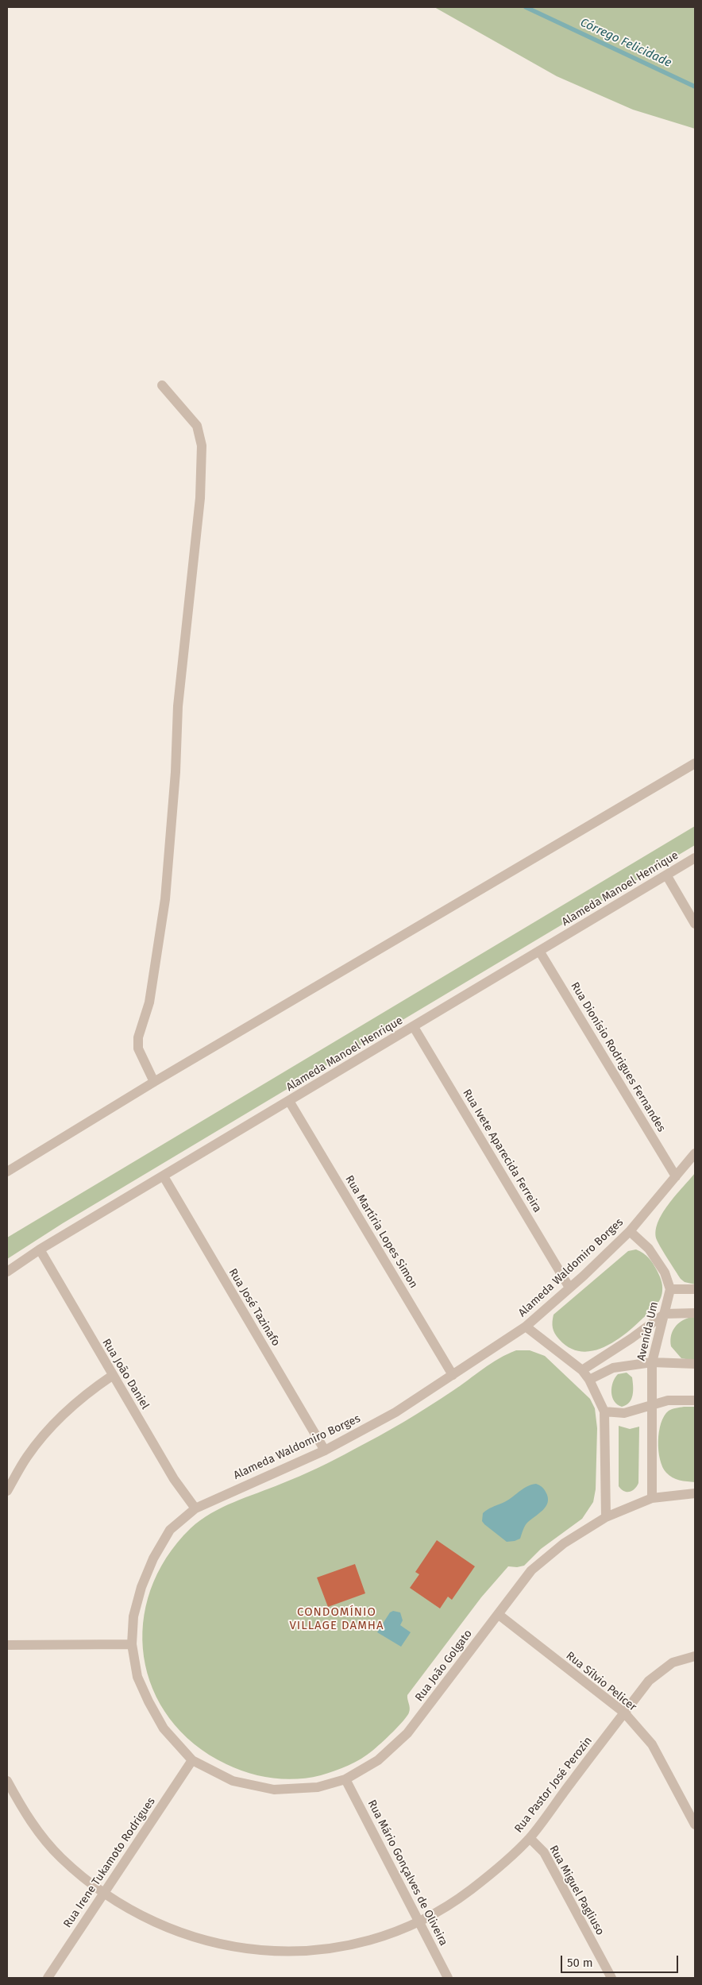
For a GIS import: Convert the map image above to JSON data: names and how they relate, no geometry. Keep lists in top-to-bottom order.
{
  "streets": {
    "street": [
      "Alameda Manoel Henrique",
      "Rua Dionísio Rodrigues Fernandes",
      "Rua Ivete Aparecida Ferreira",
      "Rua Martíria Lopes Simon",
      "Alameda Waldomiro Borges",
      "Rua José Tazinafo",
      "Avenida Um",
      "Rua João Daniel",
      "Rua João Golgato",
      "Rua Sílvio Pelicer",
      "Rua Pastor José Perozin",
      "Rua Irene Tukamoto Rodrigues",
      "Rua Mário Gonçalves de Oliveira",
      "Rua Miguel Pagliuso"
    ]
  },
  "crossings": [
    ["Alameda Manoel Henrique", "Rua Dionísio Rodrigues Fernandes"],
    ["Alameda Manoel Henrique", "Rua Ivete Aparecida Ferreira"],
    ["Alameda Manoel Henrique", "Rua Martíria Lopes Simon"],
    ["Alameda Manoel Henrique", "Rua José Tazinafo"],
    ["Alameda Manoel Henrique", "Rua João Daniel"],
    ["Rua Dionísio Rodrigues Fernandes", "Alameda Waldomiro Borges"],
    ["Rua Ivete Aparecida Ferreira", "Alameda Waldomiro Borges"],
    ["Rua Martíria Lopes Simon", "Alameda Waldomiro Borges"],
    ["Alameda Waldomiro Borges", "Rua José Tazinafo"],
    ["Alameda Waldomiro Borges", "Rua João Daniel"],
    ["Alameda Waldomiro Borges", "Rua João Golgato"],
    ["Alameda Waldomiro Borges", "Rua Irene Tukamoto Rodrigues"],
    ["Avenida Um", "Rua João Golgato"],
    ["Rua João Golgato", "Rua Sílvio Pelicer"],
    ["Rua João Golgato", "Rua Irene Tukamoto Rodrigues"],
    ["Rua João Golgato", "Rua Mário Gonçalves de Oliveira"],
    ["Rua Sílvio Pelicer", "Rua Pastor José Perozin"],
    ["Rua Pastor José Perozin", "Rua Irene Tukamoto Rodrigues"],
    ["Rua Pastor José Perozin", "Rua Mário Gonçalves de Oliveira"],
    ["Rua Pastor José Perozin", "Rua Miguel Pagliuso"]
  ],
  "districts": ["CONDOMÍNIO VILLAGE DAMHA"],
  "water": ["Córrego Felicidade"],
  "scale_bar": "50 m"
}
